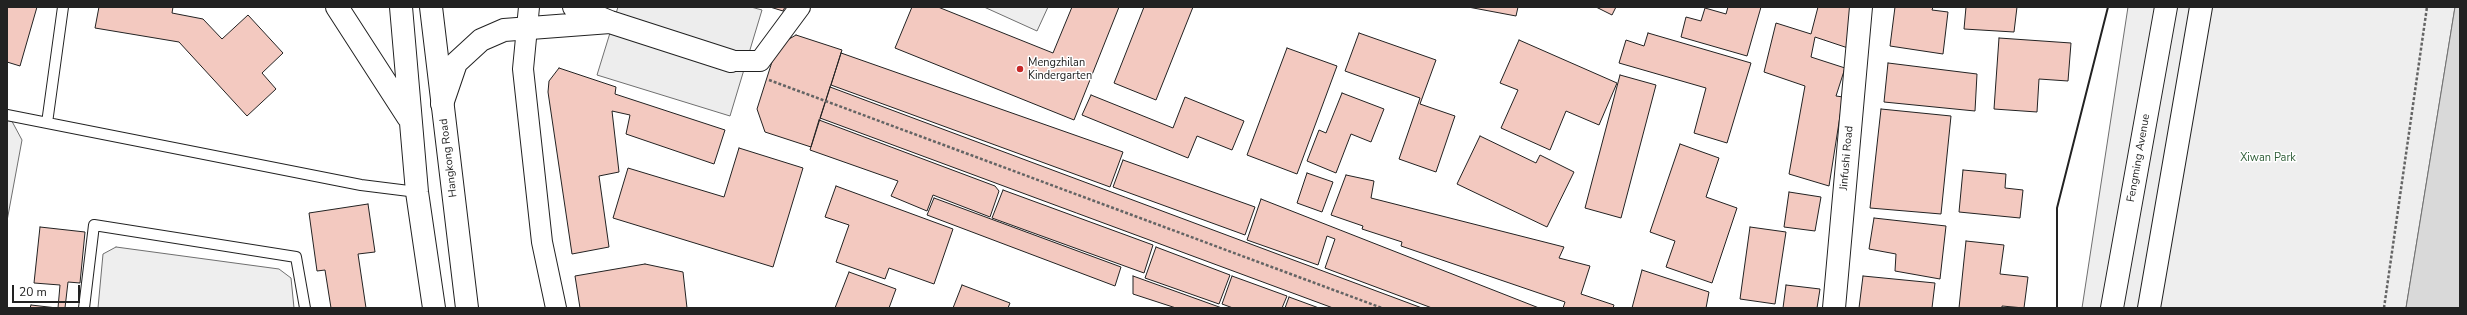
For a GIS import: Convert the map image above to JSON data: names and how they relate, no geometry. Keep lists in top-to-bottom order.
{
  "streets": {
    "main road": ["Hangkong Road", "Jinfushi Road", "Fengming Avenue"]
  },
  "parks": ["Xiwan Park"],
  "places": ["Mengzhilan Kindergarten"],
  "scale_bar": "20 m"
}
